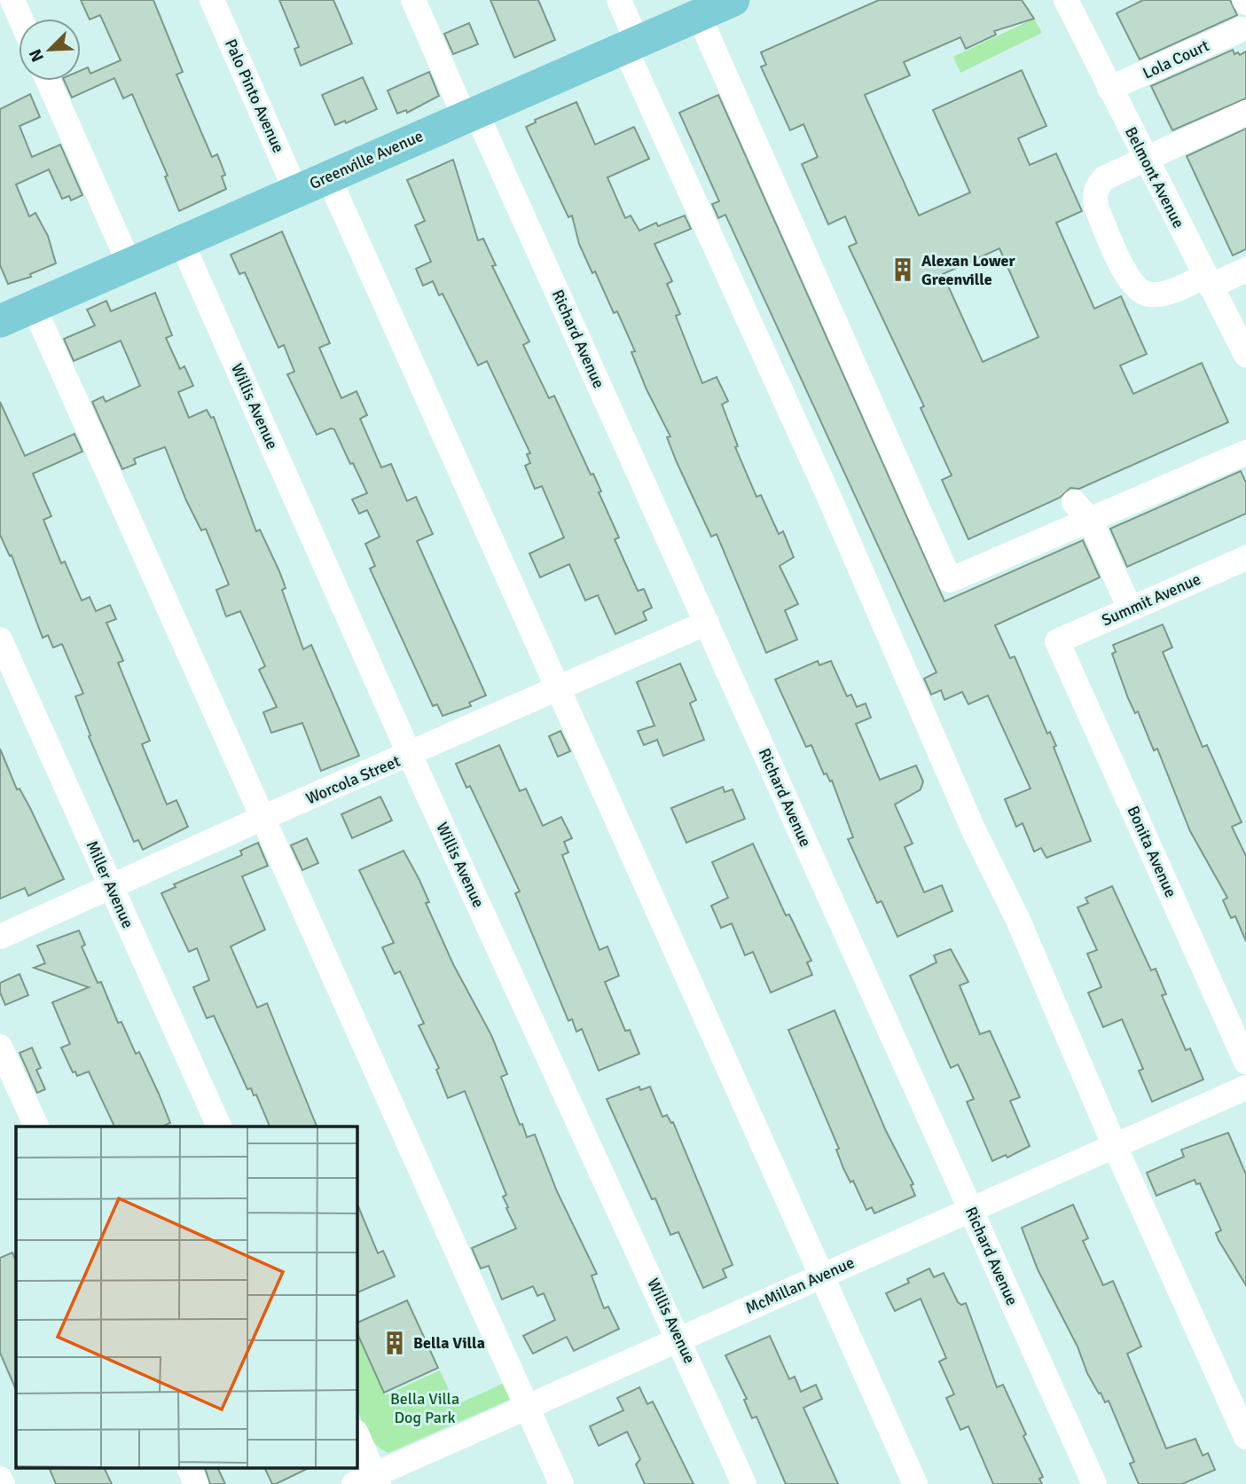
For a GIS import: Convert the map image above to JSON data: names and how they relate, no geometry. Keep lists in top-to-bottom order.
{
  "streets": {
    "main road": ["Greenville Avenue"],
    "street": [
      "Lola Court",
      "Palo Pinto Avenue",
      "Belmont Avenue",
      "Richard Avenue",
      "Willis Avenue",
      "Summit Avenue",
      "Worcola Street",
      "Bonita Avenue",
      "Miller Avenue",
      "McMillan Avenue"
    ]
  },
  "crossings": [
    ["Lola Court", "Belmont Avenue"],
    ["Palo Pinto Avenue", "Greenville Avenue"],
    ["Greenville Avenue", "Richard Avenue"],
    ["Greenville Avenue", "Willis Avenue"],
    ["Richard Avenue", "Worcola Street"],
    ["Richard Avenue", "McMillan Avenue"],
    ["Willis Avenue", "Worcola Street"],
    ["Willis Avenue", "McMillan Avenue"],
    ["Summit Avenue", "Bonita Avenue"],
    ["Worcola Street", "Miller Avenue"]
  ],
  "parks": ["Bella Villa Dog Park"],
  "places": {
    "building": ["Alexan Lower Greenville", "Bella Villa"]
  },
  "north": "bottom left"
}
